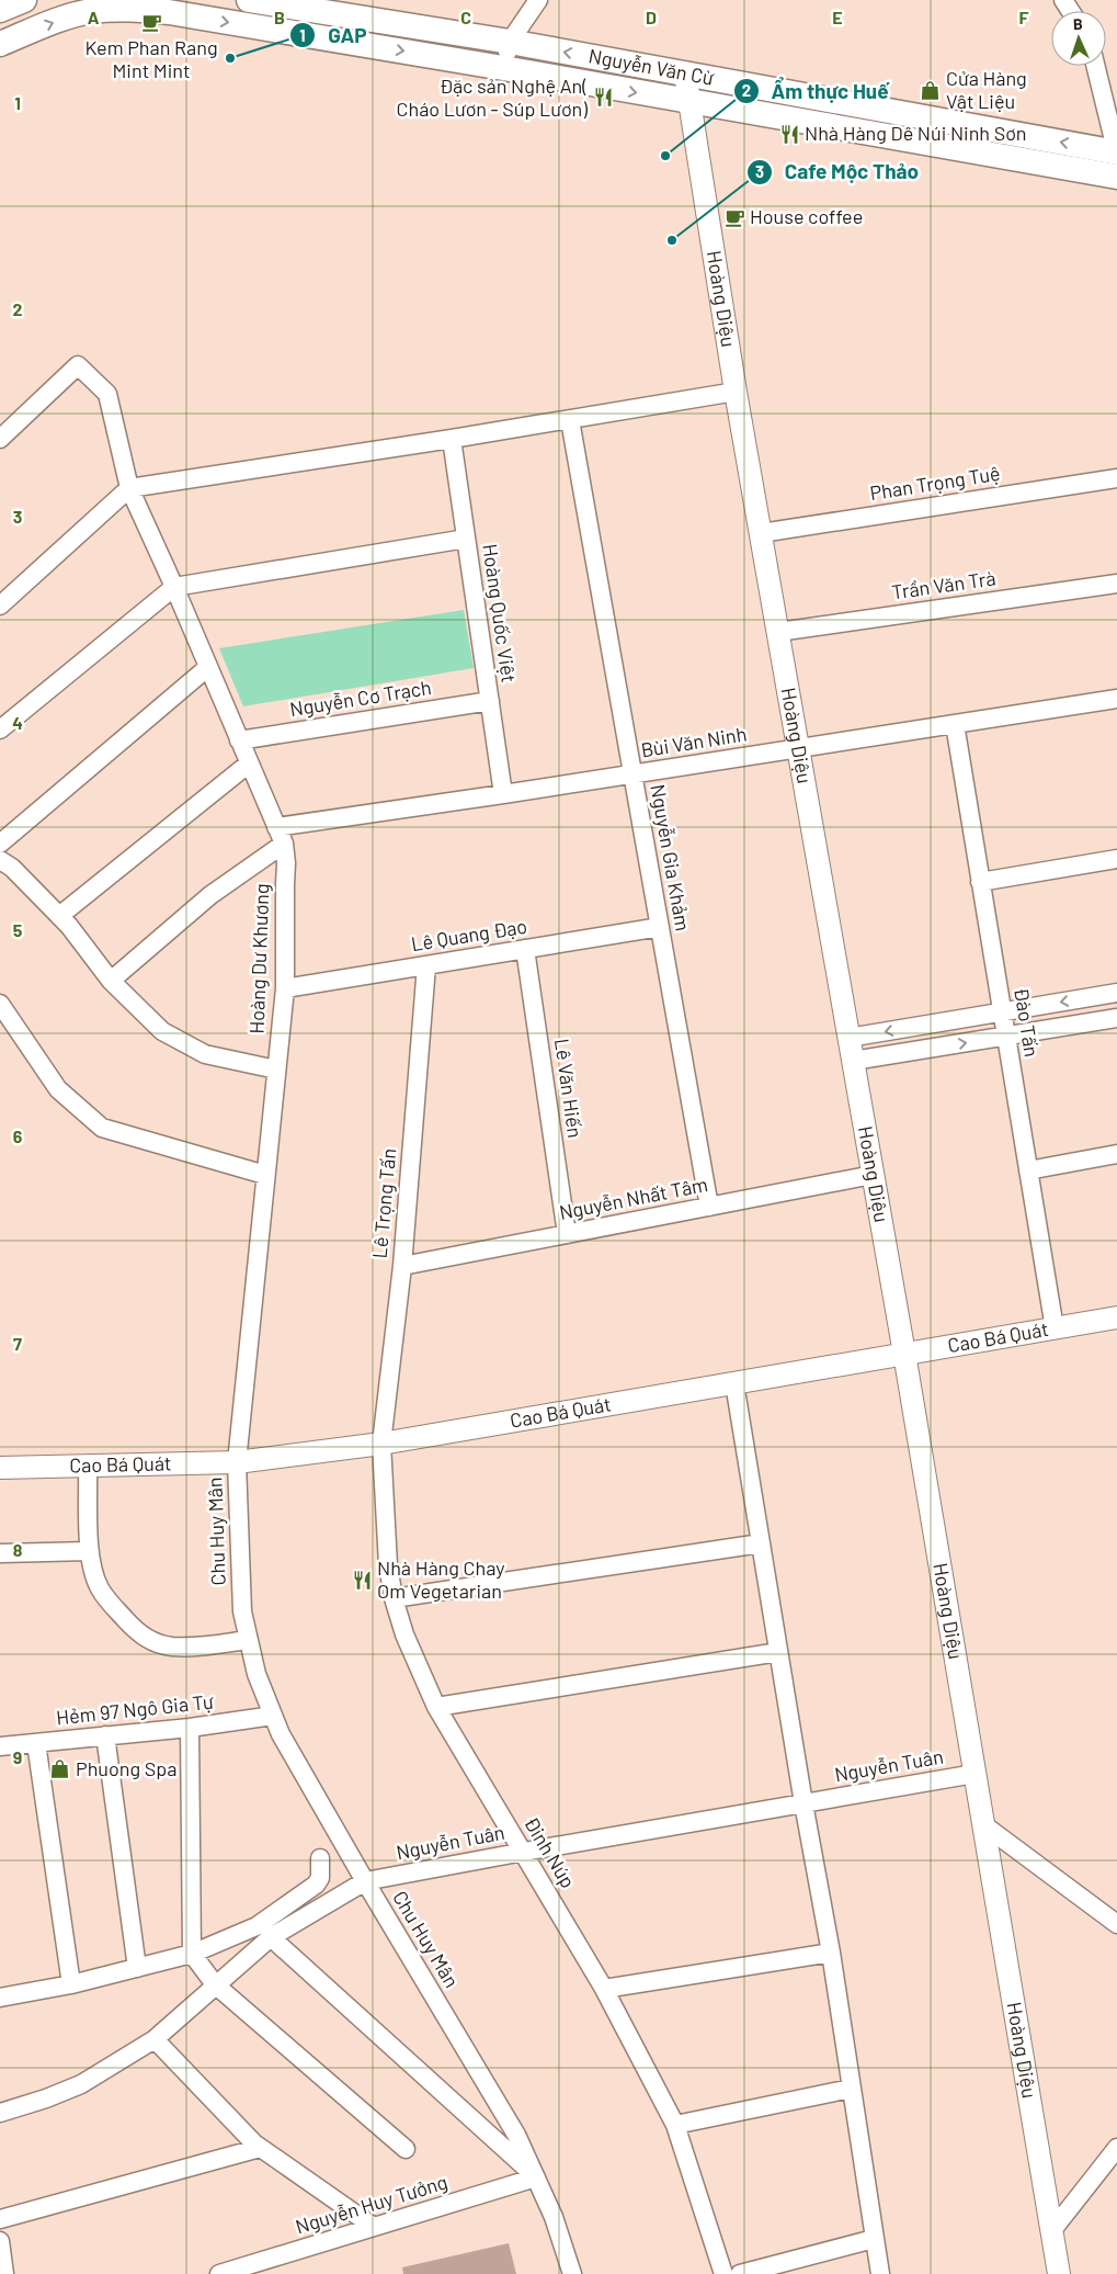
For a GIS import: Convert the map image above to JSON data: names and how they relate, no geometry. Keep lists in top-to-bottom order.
{
  "streets": {
    "main road": ["Nguyễn Văn Cừ"],
    "street": [
      "Hoàng Diệu",
      "Phan Trọng Tuệ",
      "Trần Văn Trà",
      "Hoàng Quốc Việt",
      "Nguyễn Cơ Trạch",
      "Bùi Văn Ninh",
      "Nguyễn Gia Khảm",
      "Lê Quang Đạo",
      "Hoàng Dư Khương",
      "Đào Tấn",
      "Lê Văn Hiến",
      "Nguyễn Nhất Tâm",
      "Lê Trọng Tấn",
      "Cao Bá Quát",
      "Chu Huy Mân",
      "Hẻm 97 Ngô Gia Tự",
      "Nguyễn Tuân",
      "Đinh Núp",
      "Nguyễn Huy Tưởng"
    ]
  },
  "crossings": [
    ["Nguyễn Văn Cừ", "Hoàng Diệu"],
    ["Hoàng Diệu", "Phan Trọng Tuệ"],
    ["Hoàng Diệu", "Trần Văn Trà"],
    ["Hoàng Diệu", "Bùi Văn Ninh"],
    ["Hoàng Diệu", "Nguyễn Nhất Tâm"],
    ["Hoàng Diệu", "Cao Bá Quát"],
    ["Hoàng Diệu", "Nguyễn Tuân"],
    ["Hoàng Quốc Việt", "Nguyễn Cơ Trạch"],
    ["Hoàng Quốc Việt", "Bùi Văn Ninh"],
    ["Nguyễn Cơ Trạch", "Hoàng Dư Khương"],
    ["Bùi Văn Ninh", "Nguyễn Gia Khảm"],
    ["Bùi Văn Ninh", "Hoàng Dư Khương"],
    ["Bùi Văn Ninh", "Đào Tấn"],
    ["Nguyễn Gia Khảm", "Lê Quang Đạo"],
    ["Nguyễn Gia Khảm", "Nguyễn Nhất Tâm"],
    ["Lê Quang Đạo", "Hoàng Dư Khương"],
    ["Lê Quang Đạo", "Lê Văn Hiến"],
    ["Lê Quang Đạo", "Lê Trọng Tấn"],
    ["Hoàng Dư Khương", "Cao Bá Quát"],
    ["Hoàng Dư Khương", "Chu Huy Mân"],
    ["Đào Tấn", "Cao Bá Quát"],
    ["Lê Văn Hiến", "Nguyễn Nhất Tâm"],
    ["Nguyễn Nhất Tâm", "Lê Trọng Tấn"],
    ["Lê Trọng Tấn", "Cao Bá Quát"],
    ["Lê Trọng Tấn", "Đinh Núp"],
    ["Cao Bá Quát", "Chu Huy Mân"],
    ["Cao Bá Quát", "Đinh Núp"],
    ["Chu Huy Mân", "Hẻm 97 Ngô Gia Tự"],
    ["Chu Huy Mân", "Nguyễn Tuân"],
    ["Chu Huy Mân", "Nguyễn Huy Tưởng"],
    ["Nguyễn Tuân", "Đinh Núp"]
  ],
  "places": {
    "cafe": ["Kem Phan Rang Mint Mint", "House coffee"],
    "other": ["GAP", "Ẩm thực Huế", "Cafe Mộc Thảo"],
    "shop": ["Cửa Hàng Vật Liệu", "Phuong Spa"],
    "restaurant": ["Đặc sản Nghệ An( Cháo Lươn - Súp Lươn)", "Nhà Hàng Dê Núi Ninh Sơn", "Nhà Hàng Chay Om Vegetarian"]
  },
  "north": "top",
  "grid": {
    "columns": [
      "A",
      "B",
      "C",
      "D",
      "E",
      "F"
    ],
    "rows": [
      "1",
      "2",
      "3",
      "4",
      "5",
      "6",
      "7",
      "8",
      "9"
    ]
  }
}
